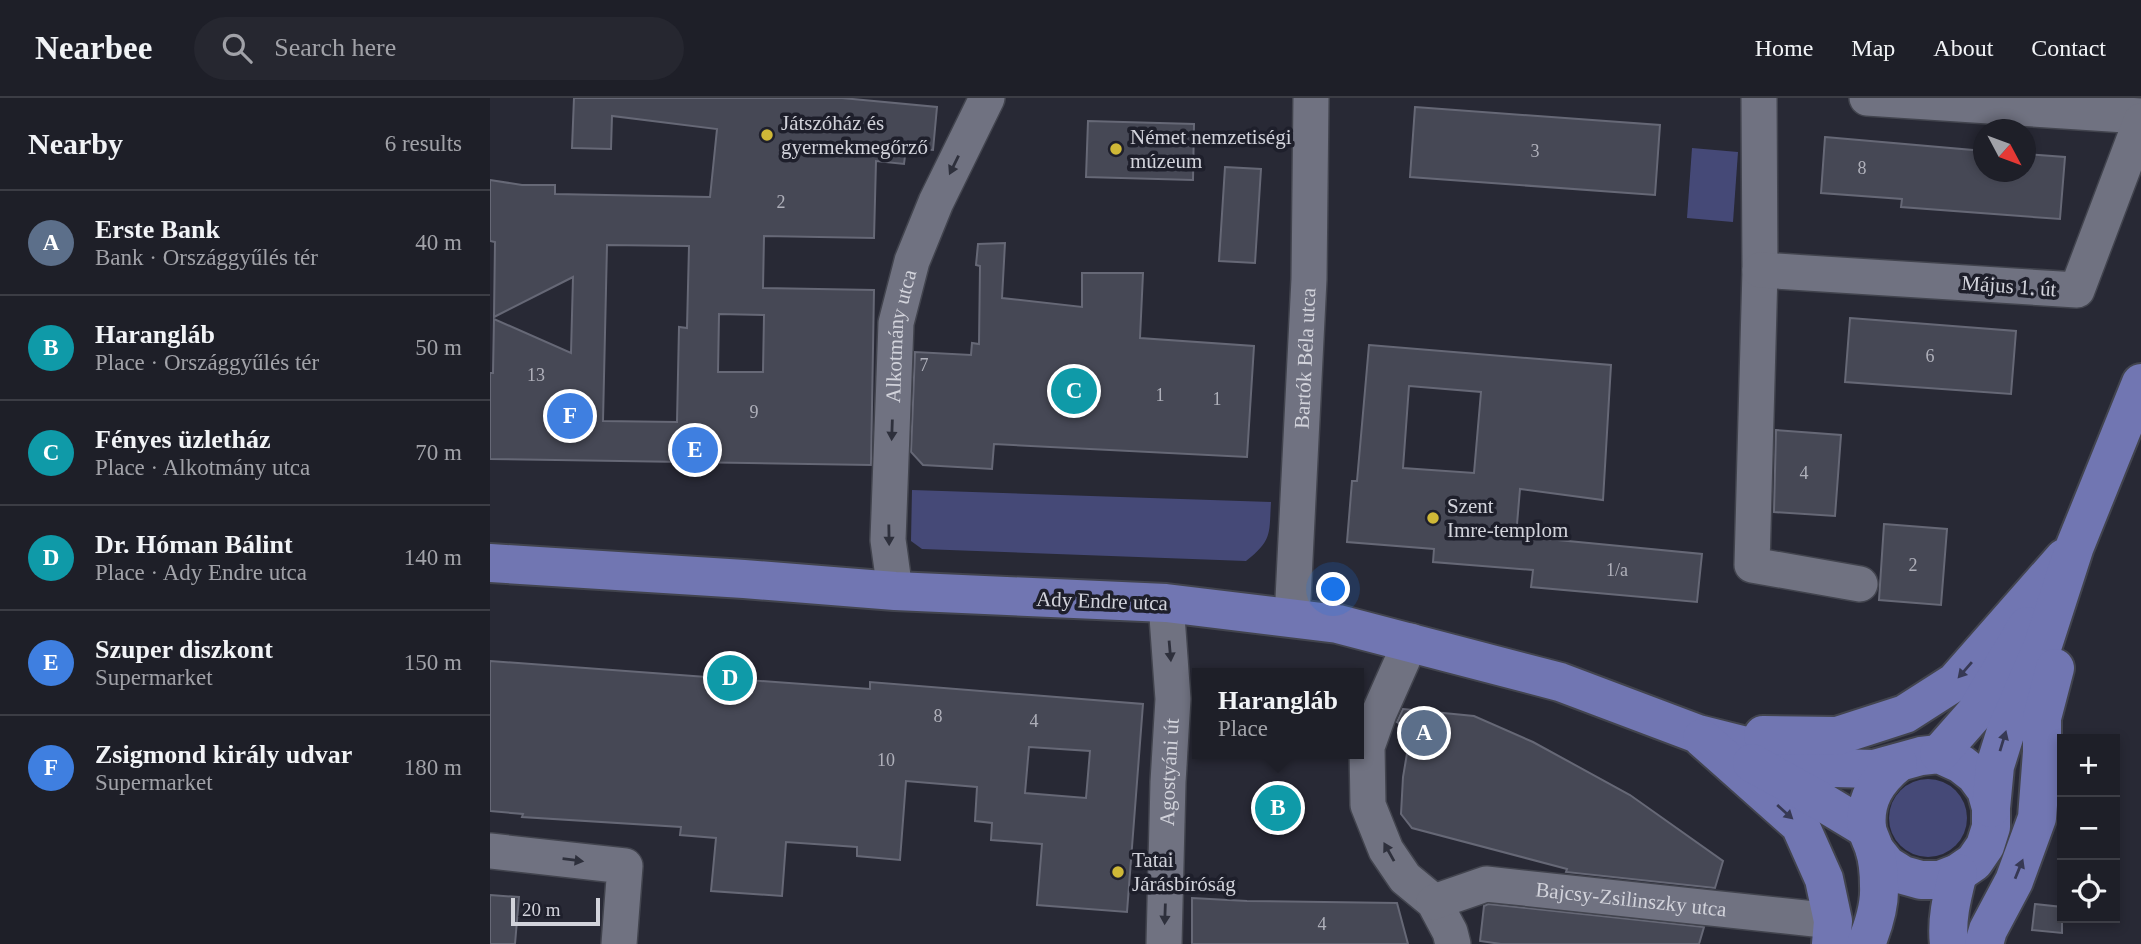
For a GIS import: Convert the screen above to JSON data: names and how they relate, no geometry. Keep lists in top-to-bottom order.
{
  "streets": {
    "main road": ["Ady Endre utca"],
    "street": [
      "Május 1. út",
      "Alkotmány utca",
      "Bartók Béla utca",
      "Agostyáni út",
      "Bajcsy-Zsilinszky utca"
    ]
  },
  "crossings": [
    ["Alkotmány utca", "Ady Endre utca"],
    ["Bartók Béla utca", "Ady Endre utca"],
    ["Ady Endre utca", "Agostyáni út"]
  ],
  "one_way": ["Alkotmány utca", "Agostyáni út"],
  "places": [
    "Játszóház és gyermekmegőrző",
    "Német nemzetiségi múzeum",
    "Szent Imre-templom",
    "Tatai Járásbíróság"
  ],
  "house_numbers": [
    "3",
    "8",
    "2",
    "6",
    "7",
    "13",
    "1",
    "1",
    "9",
    "4",
    "2",
    "1/a",
    "8",
    "4",
    "10",
    "4"
  ],
  "scale_bar": "20 m",
  "north": "bottom right",
  "page": {
    "header": "Nearbee",
    "search": "Search here",
    "nav": [
      "Home",
      "Map",
      "About",
      "Contact"
    ],
    "heading": ["Nearby", "6 results"],
    "list": [
      {
        "mark": "A",
        "name": "Erste Bank",
        "note": "Bank · Országgyűlés tér",
        "value": "40 m"
      },
      {
        "mark": "B",
        "name": "Harangláb",
        "note": "Place · Országgyűlés tér",
        "value": "50 m"
      },
      {
        "mark": "C",
        "name": "Fényes üzletház",
        "note": "Place · Alkotmány utca",
        "value": "70 m"
      },
      {
        "mark": "D",
        "name": "Dr. Hóman Bálint",
        "note": "Place · Ady Endre utca",
        "value": "140 m"
      },
      {
        "mark": "E",
        "name": "Szuper diszkont",
        "note": "Supermarket",
        "value": "150 m"
      },
      {
        "mark": "F",
        "name": "Zsigmond király udvar",
        "note": "Supermarket",
        "value": "180 m"
      }
    ],
    "pins": [
      "C",
      "F",
      "E",
      "D",
      "A",
      "B"
    ],
    "popup": ["Harangláb", "Place"],
    "map_buttons": ["+", "−"],
    "scale": "20 m"
  }
}
